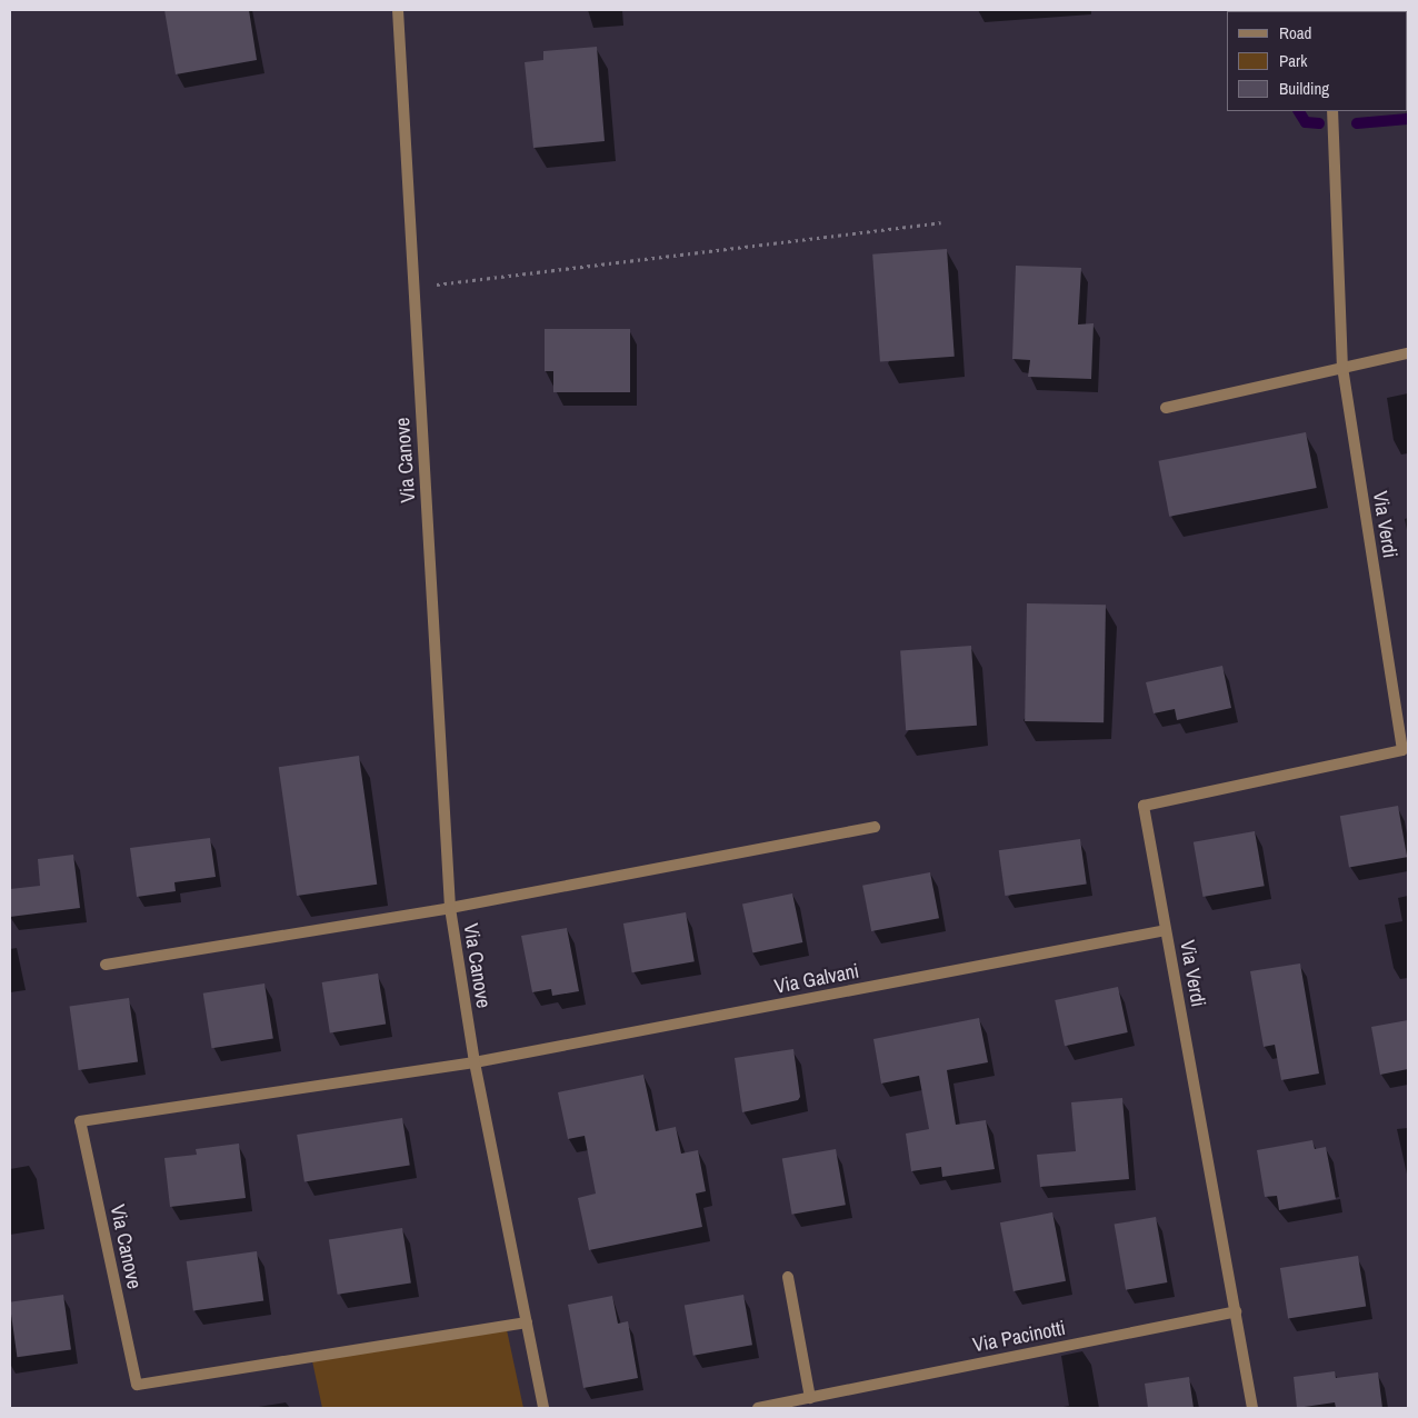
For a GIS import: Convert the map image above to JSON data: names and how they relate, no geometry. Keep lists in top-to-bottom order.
{
  "streets": {
    "street": [
      "Via Canove",
      "Via Verdi",
      "Via Galvani",
      "Via Pacinotti"
    ]
  },
  "crossings": [
    ["Via Canove", "Via Galvani"],
    ["Via Verdi", "Via Galvani"],
    ["Via Verdi", "Via Pacinotti"]
  ],
  "legend": ["Road", "Park", "Building"]
}
